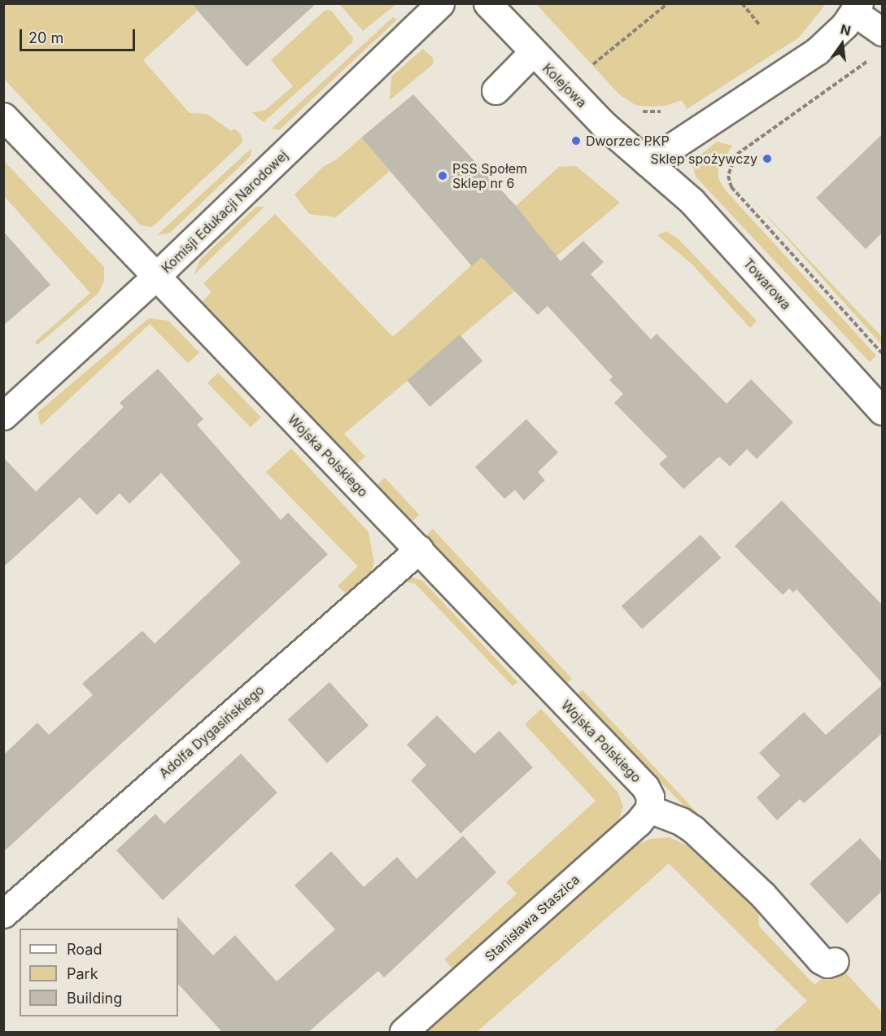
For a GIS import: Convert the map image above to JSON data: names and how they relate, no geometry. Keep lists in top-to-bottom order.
{
  "streets": {
    "street": [
      "Kolejowa",
      "Komisji Edukacji Narodowej",
      "Towarowa",
      "Wojska Polskiego",
      "Adolfa Dygasińskiego",
      "Stanisława Staszica"
    ]
  },
  "crossings": [
    ["Kolejowa", "Towarowa"],
    ["Komisji Edukacji Narodowej", "Wojska Polskiego"],
    ["Wojska Polskiego", "Adolfa Dygasińskiego"],
    ["Wojska Polskiego", "Stanisława Staszica"]
  ],
  "places": ["Dworzec PKP", "Sklep spożywczy", "PSS Społem Sklep nr 6"],
  "legend": ["Road", "Park", "Building"],
  "scale_bar": "20 m",
  "north": "top"
}
